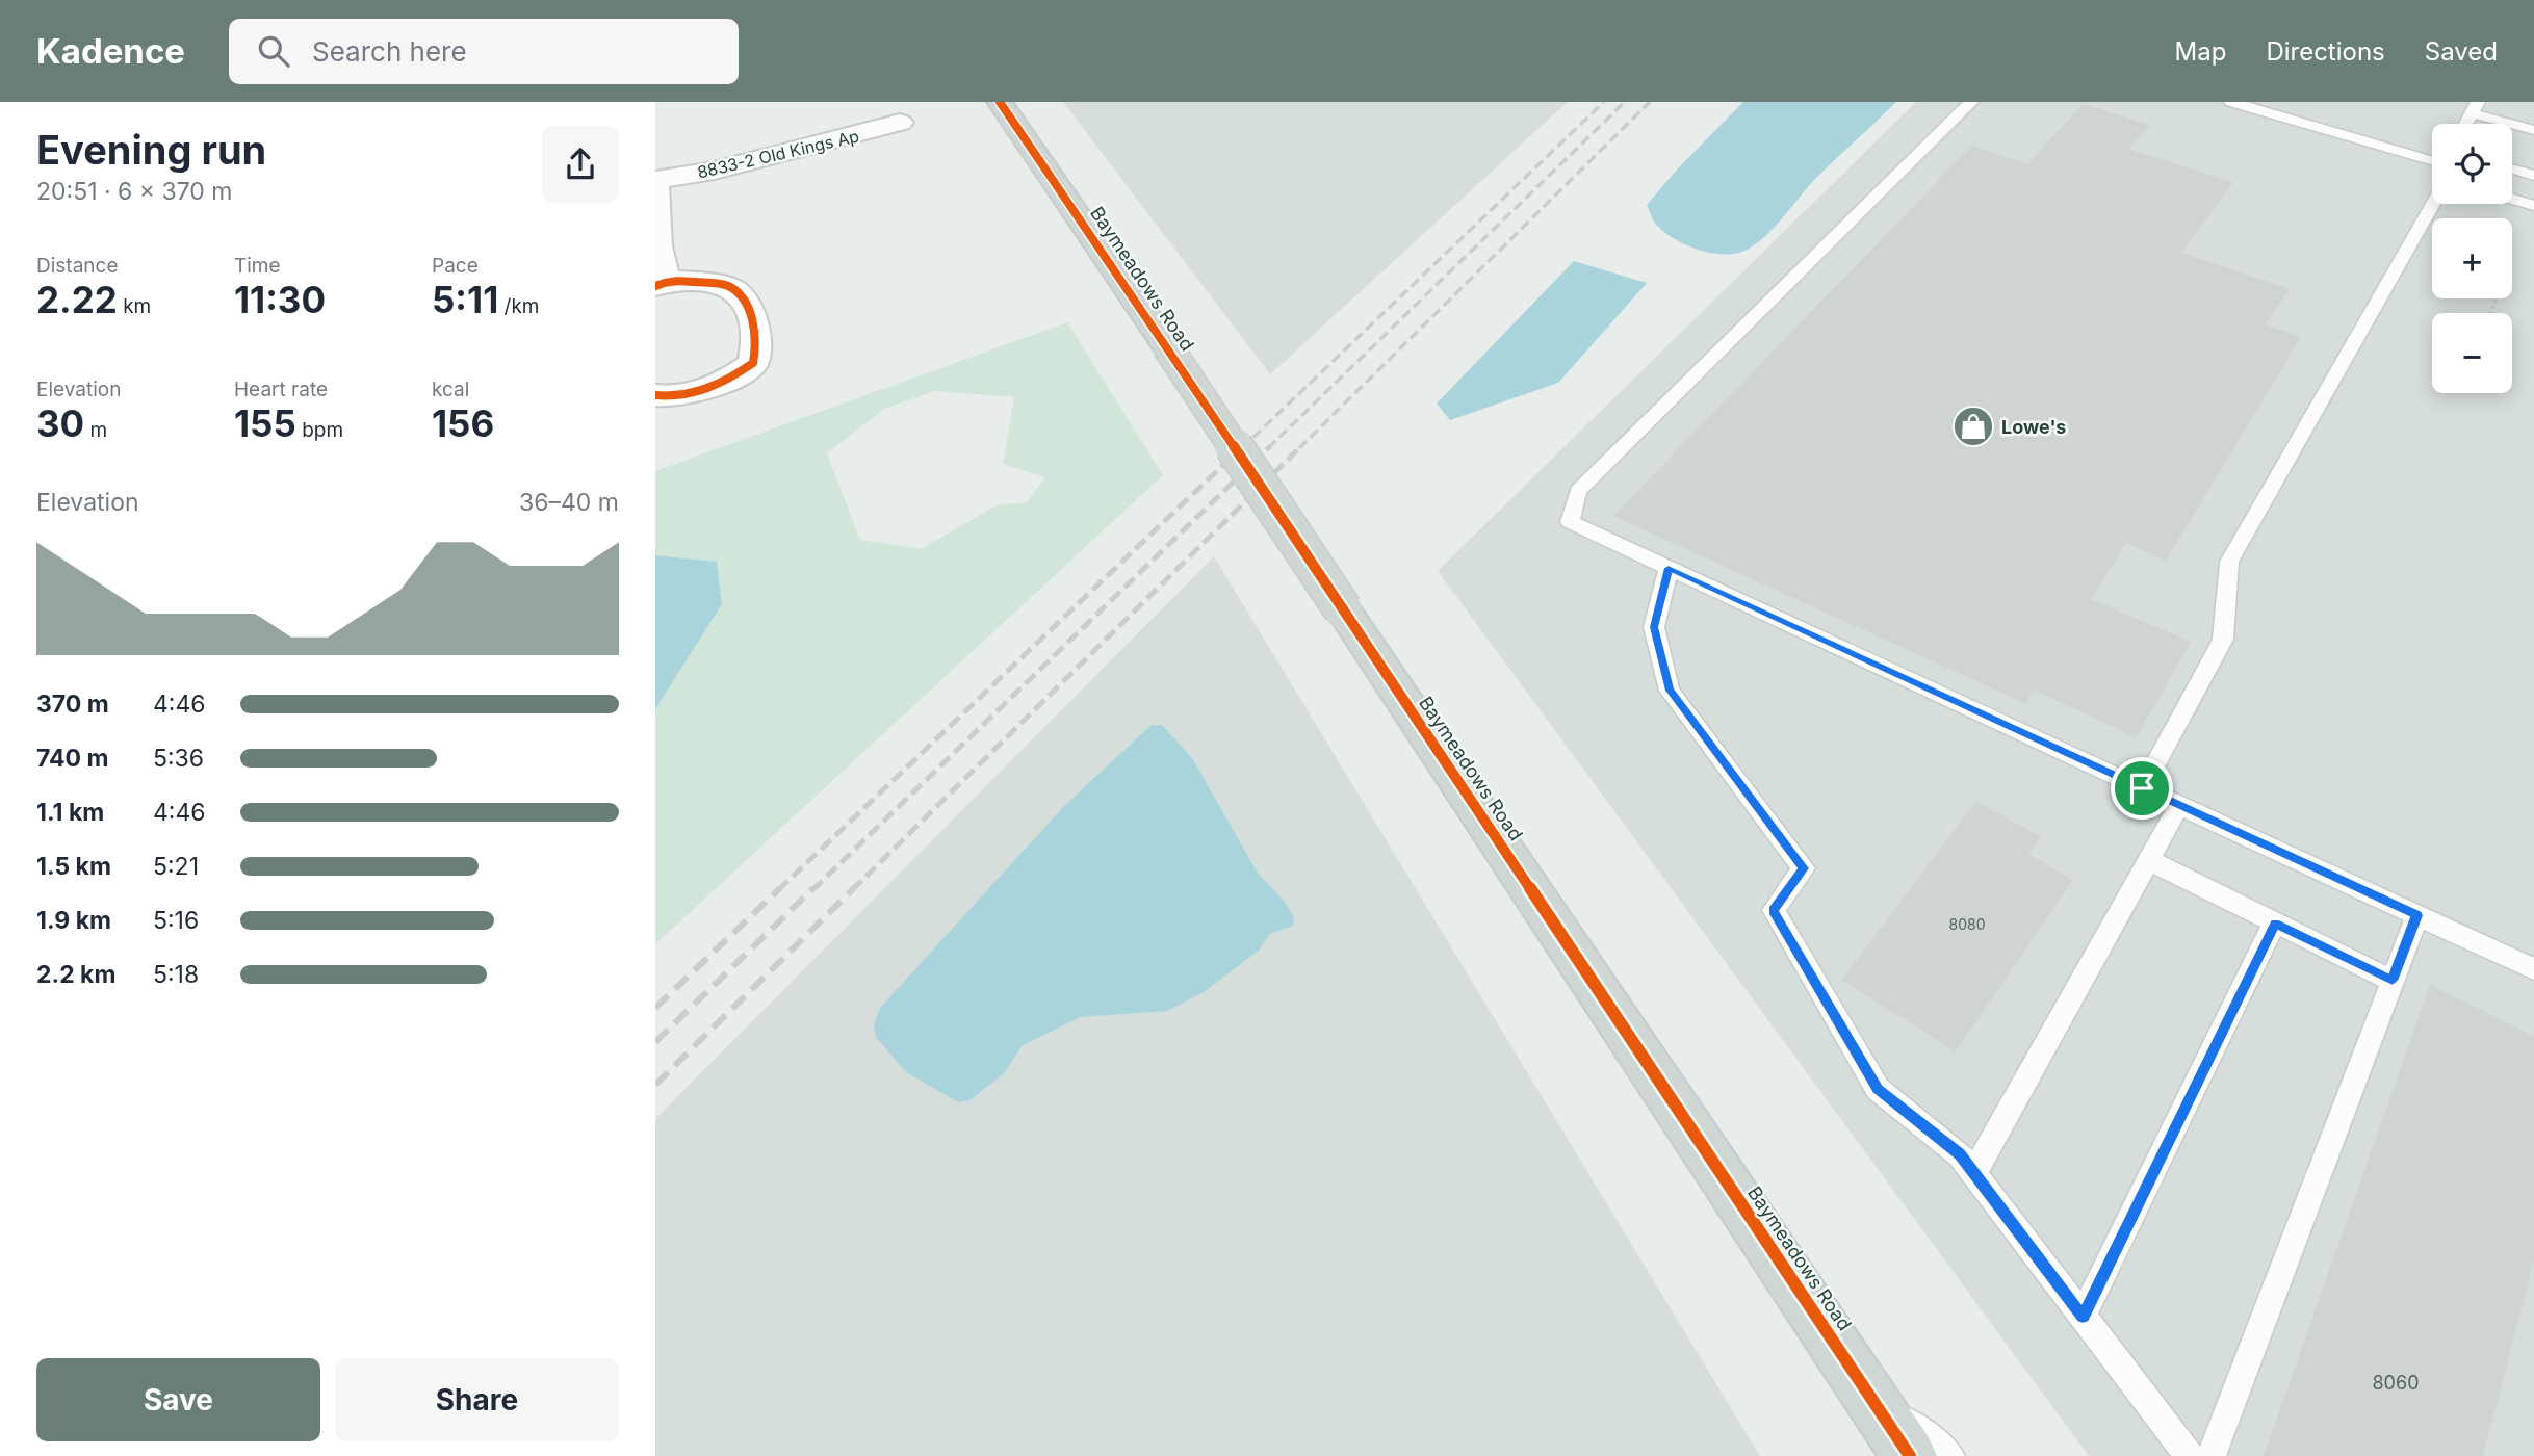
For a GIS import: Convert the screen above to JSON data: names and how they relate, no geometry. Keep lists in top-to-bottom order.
{
  "streets": {
    "main road": ["Baymeadows Road"],
    "street": ["8833-2 Old Kings Ap"]
  },
  "places": {
    "shop": ["Lowe's"]
  },
  "house_numbers": ["8080", "8060"],
  "page": {
    "header": "Kadence",
    "search": "Search here",
    "nav": ["Map", "Directions", "Saved"],
    "heading": ["Evening run", "20:51 · 6 × 370 m"],
    "map_buttons": ["+", "−"],
    "stats": [
      ["Distance", "2.22 km"],
      ["Time", "11:30"],
      ["Pace", "5:11 /km"],
      ["Elevation", "30 m"],
      ["Heart rate", "155 bpm"],
      ["kcal", "156"]
    ],
    "chart": ["Elevation", "36–40 m"],
    "list": [
      {
        "name": "370 m",
        "note": "4:46"
      },
      {
        "name": "740 m",
        "note": "5:36"
      },
      {
        "name": "1.1 km",
        "note": "4:46"
      },
      {
        "name": "1.5 km",
        "note": "5:21"
      },
      {
        "name": "1.9 km",
        "note": "5:16"
      },
      {
        "name": "2.2 km",
        "note": "5:18"
      }
    ],
    "buttons": ["Save", "Share"]
  }
}
